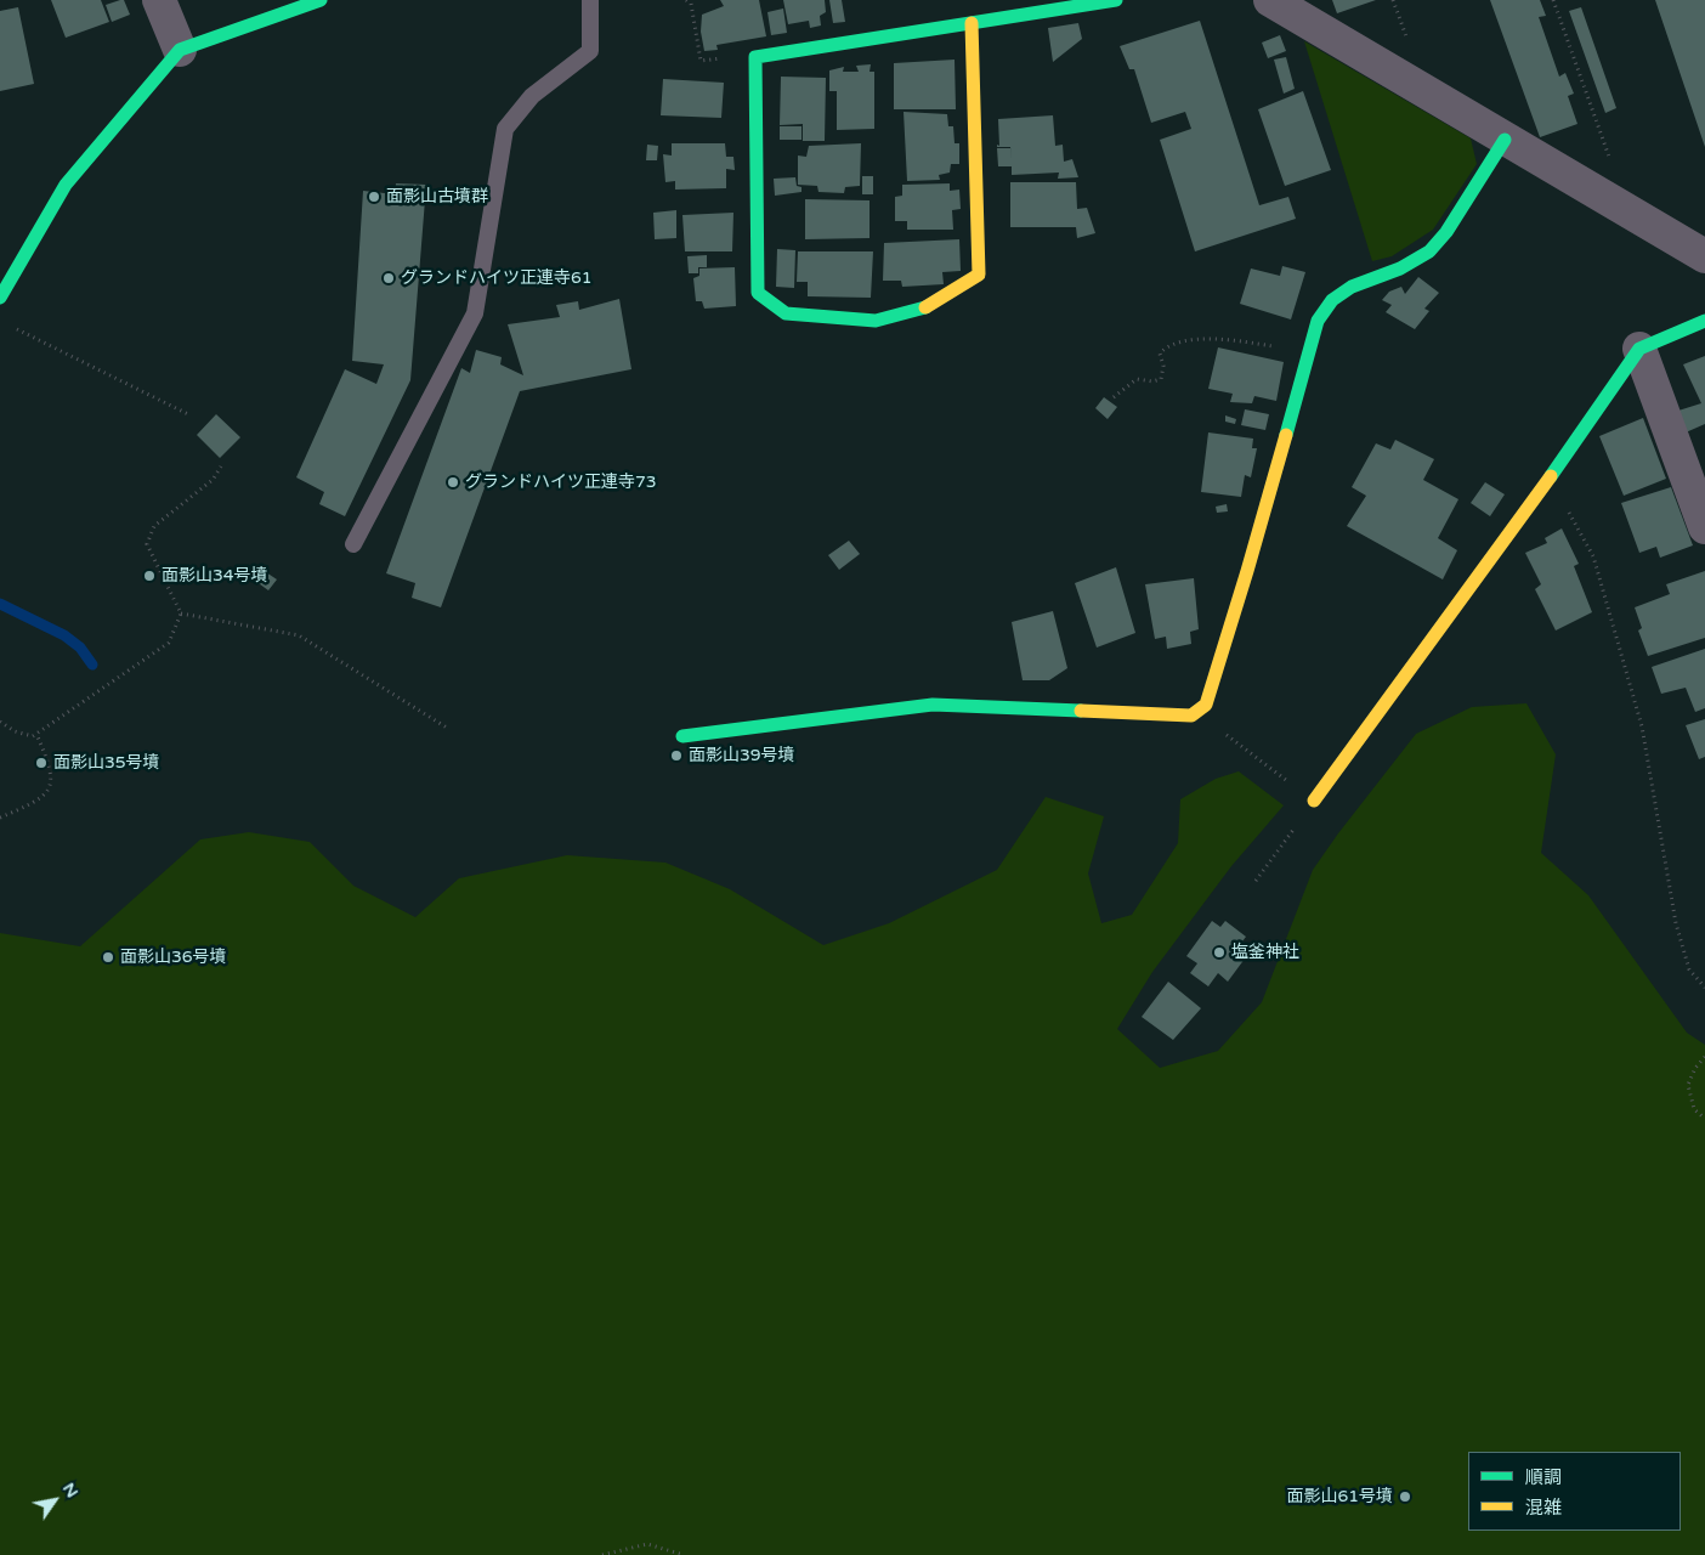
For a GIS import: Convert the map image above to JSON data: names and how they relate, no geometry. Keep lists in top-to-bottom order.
{
  "places": [
    "面影山古墳群",
    "グランドハイツ正連寺61",
    "グランドハイツ正連寺73",
    "面影山34号墳",
    "面影山39号墳",
    "面影山35号墳",
    "塩釜神社",
    "面影山36号墳",
    "面影山61号墳"
  ],
  "legend": ["順調", "混雑"],
  "north": "top right"
}
